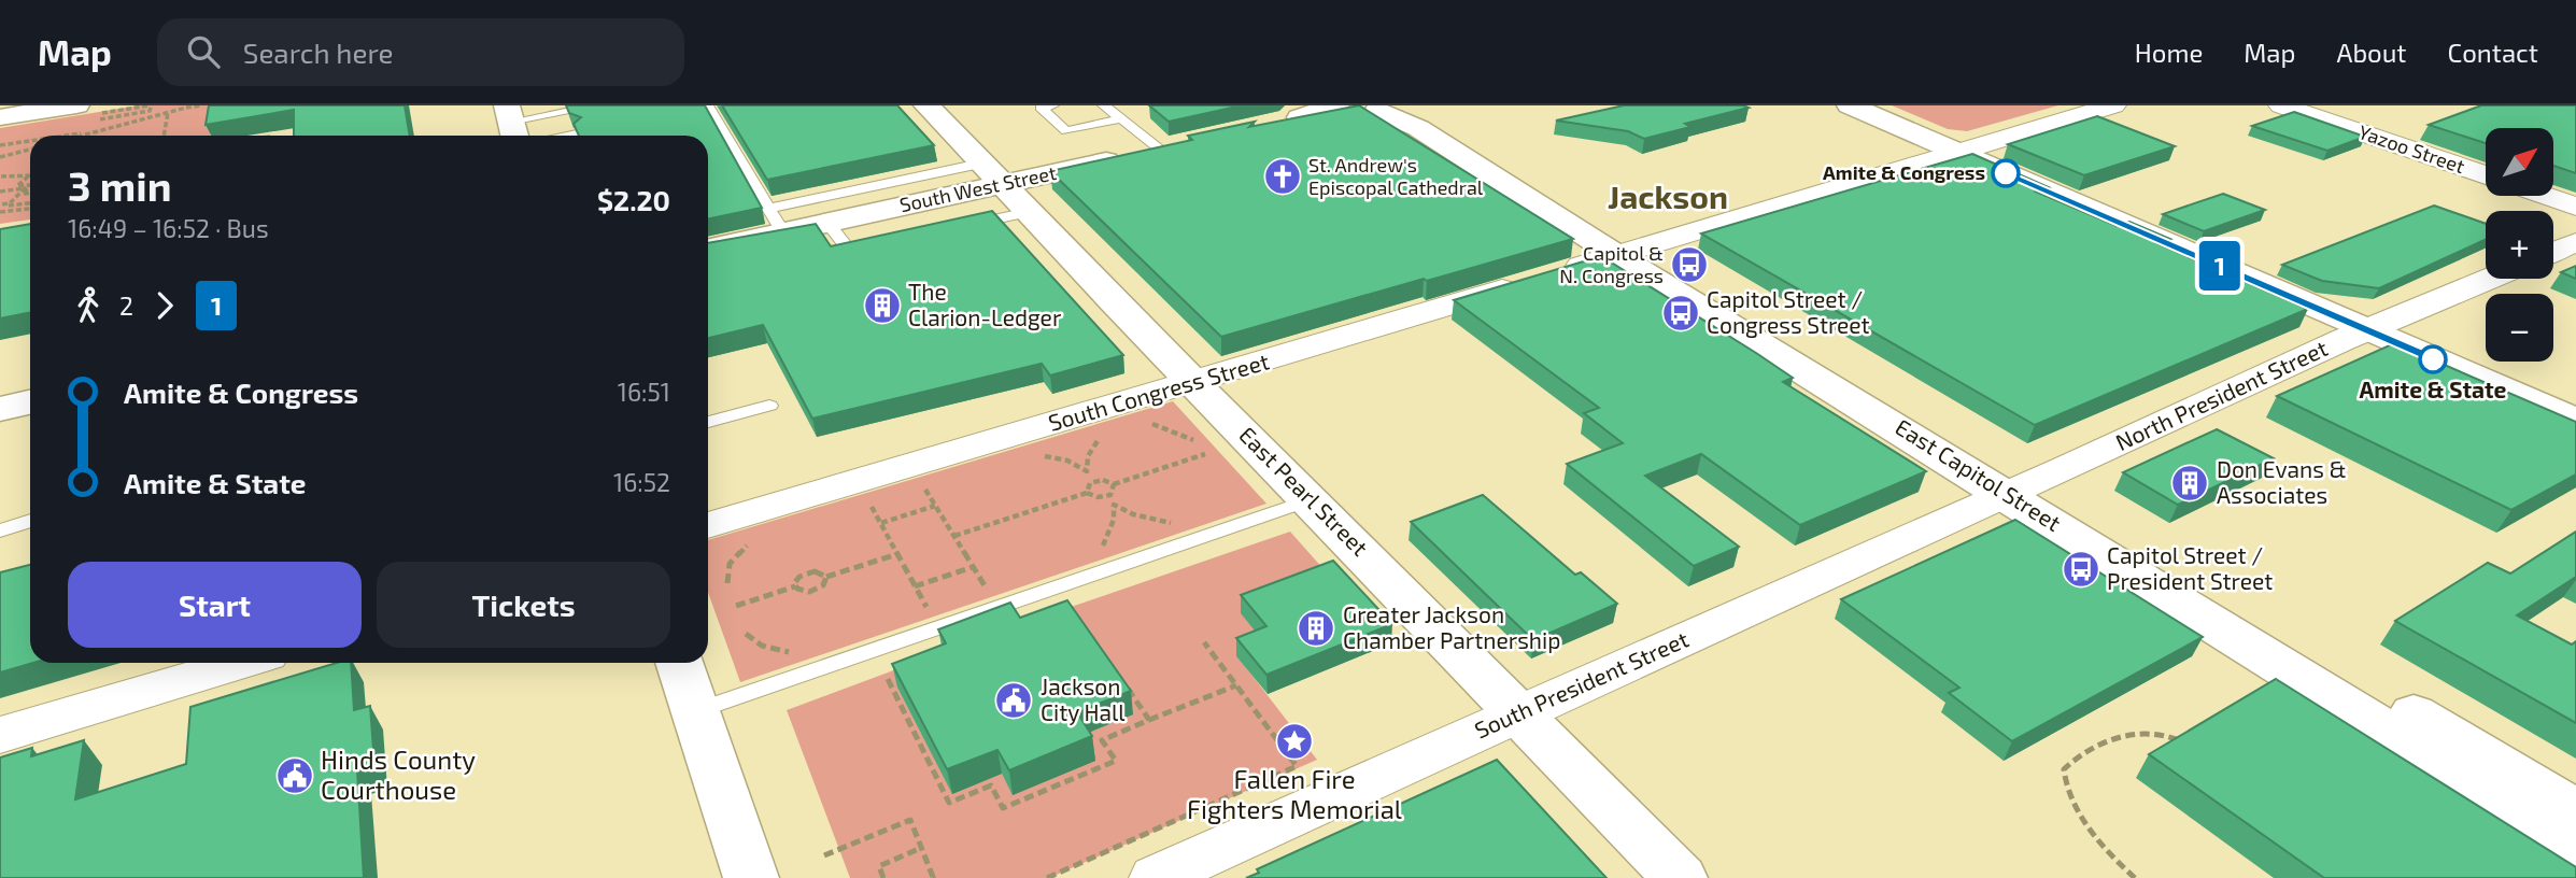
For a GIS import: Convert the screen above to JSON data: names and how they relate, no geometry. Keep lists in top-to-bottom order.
{
  "streets": {
    "main road": ["South West Street", "East Capitol Street", "East Pearl Street"],
    "street": [
      "Yazoo Street",
      "South Congress Street",
      "North President Street",
      "South President Street"
    ]
  },
  "crossings": [
    ["South West Street", "East Pearl Street"],
    ["South Congress Street", "East Capitol Street"],
    ["South Congress Street", "East Pearl Street"],
    ["North President Street", "East Capitol Street"],
    ["North President Street", "South President Street"],
    ["East Capitol Street", "South President Street"],
    ["East Pearl Street", "South President Street"]
  ],
  "districts": ["Jackson"],
  "places": {
    "other": ["Amite & Congress", "Amite & State"],
    "church": ["St. Andrew's Episcopal Cathedral"],
    "bus stop": ["Capitol & N. Congress", "Capitol Street / Congress Street", "Capitol Street / President Street"],
    "building": ["The Clarion-Ledger", "Don Evans & Associates", "Greater Jackson Chamber Partnership"],
    "public building": ["Jackson City Hall", "Hinds County Courthouse"],
    "place": ["Fallen Fire Fighters Memorial"]
  },
  "lines": ["bus line 1"],
  "north": "top right",
  "page": {
    "header": "Map",
    "search": "Search here",
    "nav": [
      "Home",
      "Map",
      "About",
      "Contact"
    ],
    "on_map": "1",
    "map_buttons": ["+", "−"],
    "heading": ["3 min", "16:49 – 16:52 · Bus", "$2.20"],
    "legs": ["2", "1"],
    "list": [
      {
        "name": "Amite & Congress",
        "value": "16:51"
      },
      {
        "name": "Amite & State",
        "value": "16:52"
      }
    ],
    "buttons": ["Start", "Tickets"]
  }
}
